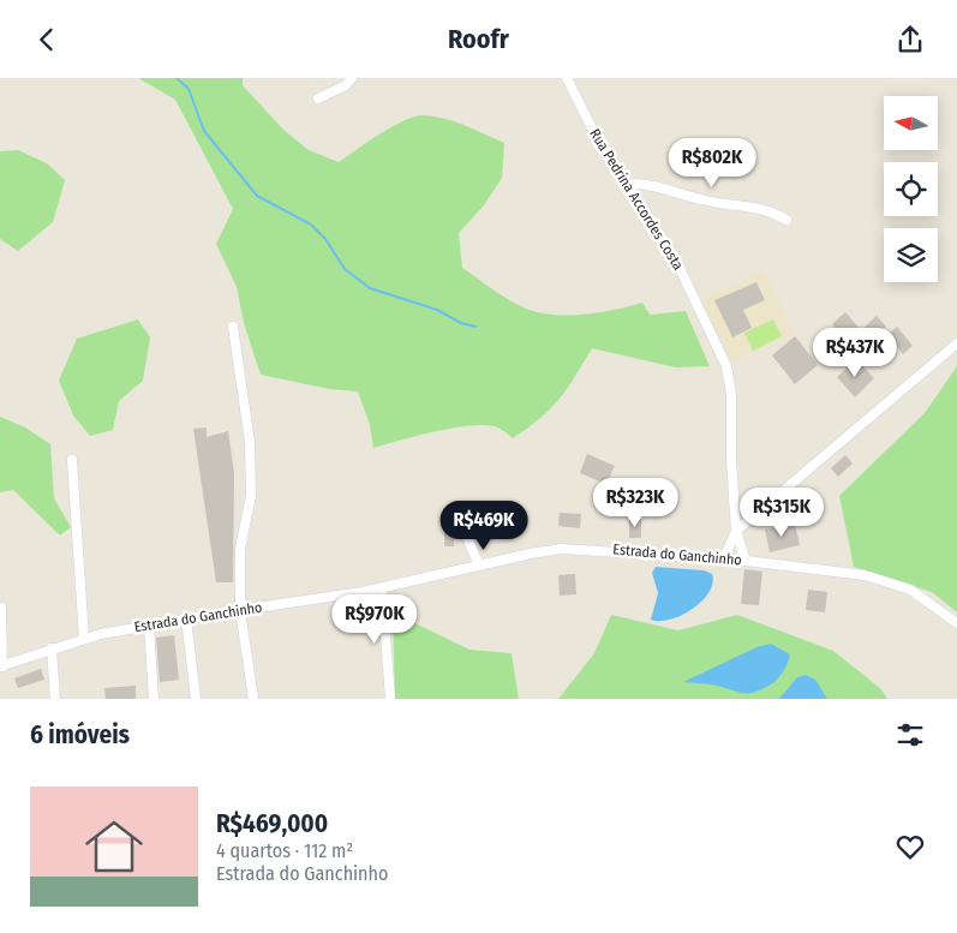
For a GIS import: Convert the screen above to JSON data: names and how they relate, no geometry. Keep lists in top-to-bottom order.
{
  "streets": {
    "street": ["Rua Pedrina Accordes Costa", "Estrada do Ganchinho"]
  },
  "crossings": [
    ["Rua Pedrina Accordes Costa", "Estrada do Ganchinho"]
  ],
  "north": "left",
  "page": {
    "header": "Roofr",
    "price": [
      "R$802K",
      "R$437K",
      "R$323K",
      "R$315K",
      "R$469K",
      "R$970K"
    ],
    "heading": "6 imóveis",
    "list": [
      {
        "name": "R$469,000",
        "note": "4 quartos · 112 m² · Estrada do Ganchinho"
      }
    ]
  }
}
